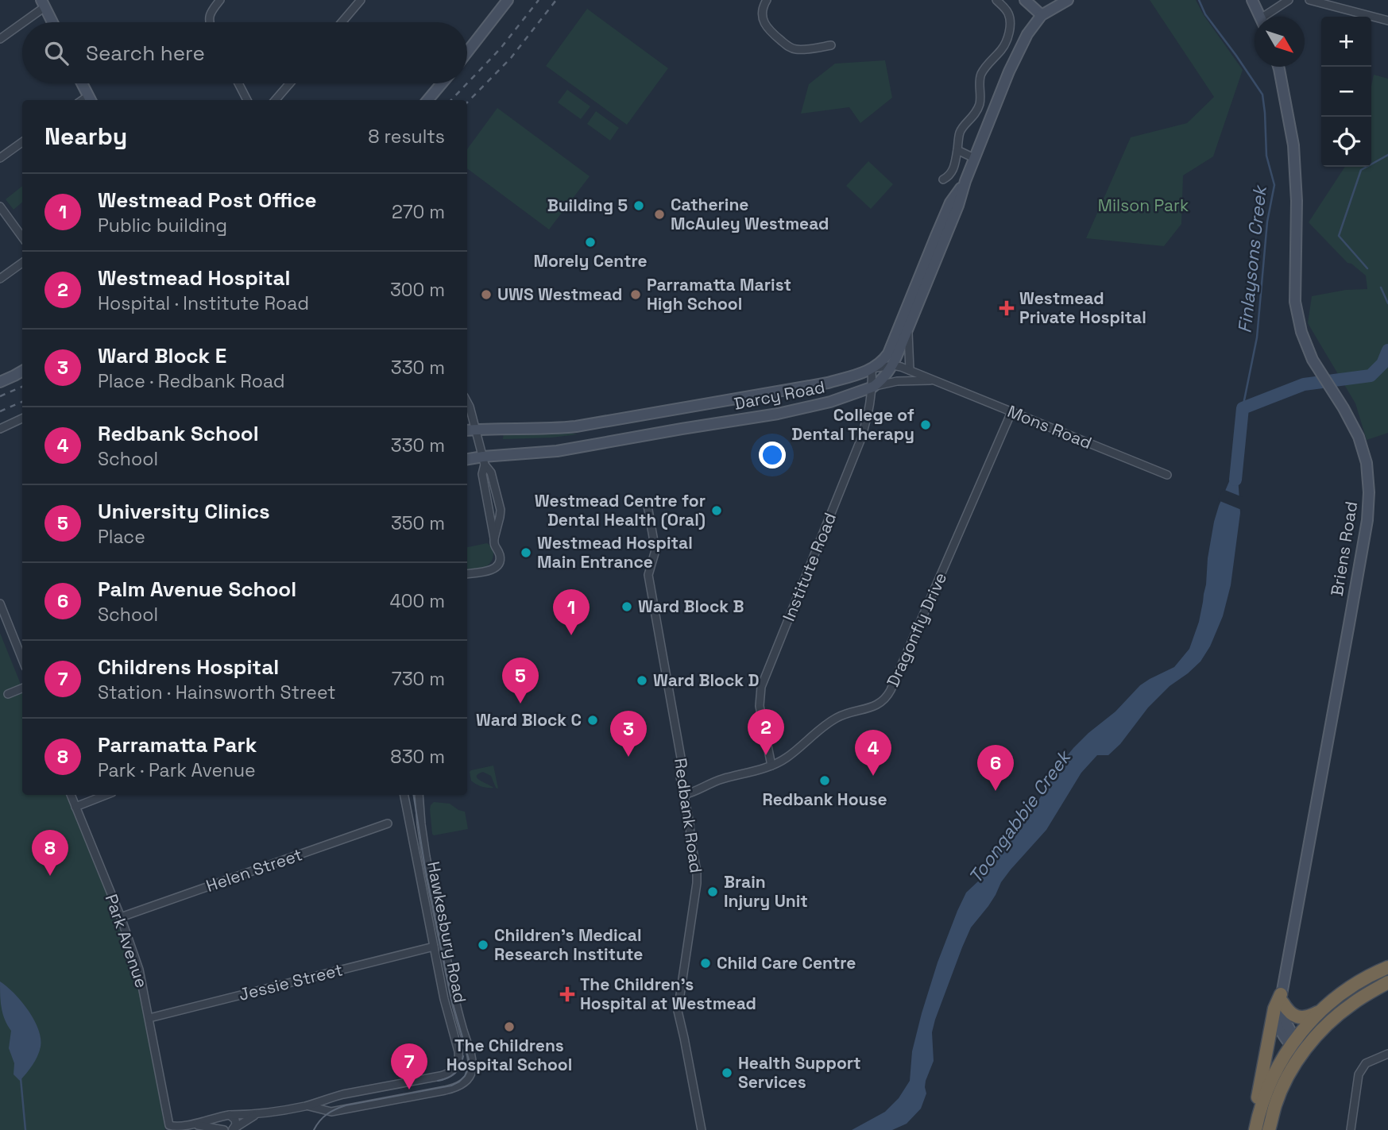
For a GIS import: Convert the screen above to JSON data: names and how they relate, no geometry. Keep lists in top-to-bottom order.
{
  "streets": {
    "street": [
      "Darcy Road",
      "Mons Road",
      "Briens Road",
      "Institute Road",
      "Dragonfly Drive",
      "Redbank Road",
      "Helen Street",
      "Hawkesbury Road",
      "Park Avenue",
      "Jessie Street"
    ]
  },
  "crossings": [
    ["Darcy Road", "Mons Road"],
    ["Darcy Road", "Institute Road"],
    ["Mons Road", "Institute Road"],
    ["Mons Road", "Dragonfly Drive"],
    ["Institute Road", "Dragonfly Drive"],
    ["Dragonfly Drive", "Redbank Road"],
    ["Helen Street", "Park Avenue"],
    ["Hawkesbury Road", "Jessie Street"],
    ["Park Avenue", "Jessie Street"]
  ],
  "water": ["Finlaysons Creek", "Toongabbie Creek"],
  "parks": ["Milson Park"],
  "places": {
    "other": [
      "Building 5",
      "Catherine McAuley Westmead",
      "Morely Centre",
      "UWS Westmead",
      "Parramatta Marist High School",
      "College of Dental Therapy",
      "Westmead Centre for Dental Health (Oral)",
      "Westmead Hospital Main Entrance",
      "Ward Block B",
      "Ward Block D",
      "Ward Block C",
      "Redbank House",
      "Brain Injury Unit",
      "Children's Medical Research Institute",
      "Child Care Centre",
      "The Childrens Hospital School",
      "Health Support Services"
    ],
    "health": ["Westmead Private Hospital", "The Children's Hospital at Westmead"]
  },
  "north": "bottom right",
  "page": {
    "map_buttons": ["+", "−"],
    "search": "Search here",
    "heading": ["Nearby", "8 results"],
    "list": [
      {
        "mark": "1",
        "name": "Westmead Post Office",
        "note": "Public building",
        "value": "270 m"
      },
      {
        "mark": "2",
        "name": "Westmead Hospital",
        "note": "Hospital · Institute Road",
        "value": "300 m"
      },
      {
        "mark": "3",
        "name": "Ward Block E",
        "note": "Place · Redbank Road",
        "value": "330 m"
      },
      {
        "mark": "4",
        "name": "Redbank School",
        "note": "School",
        "value": "330 m"
      },
      {
        "mark": "5",
        "name": "University Clinics",
        "note": "Place",
        "value": "350 m"
      },
      {
        "mark": "6",
        "name": "Palm Avenue School",
        "note": "School",
        "value": "400 m"
      },
      {
        "mark": "7",
        "name": "Childrens Hospital",
        "note": "Station · Hainsworth Street",
        "value": "730 m"
      },
      {
        "mark": "8",
        "name": "Parramatta Park",
        "note": "Park · Park Avenue",
        "value": "830 m"
      }
    ],
    "pins": [
      "1",
      "5",
      "2",
      "3",
      "4",
      "6",
      "8",
      "7"
    ]
  }
}
